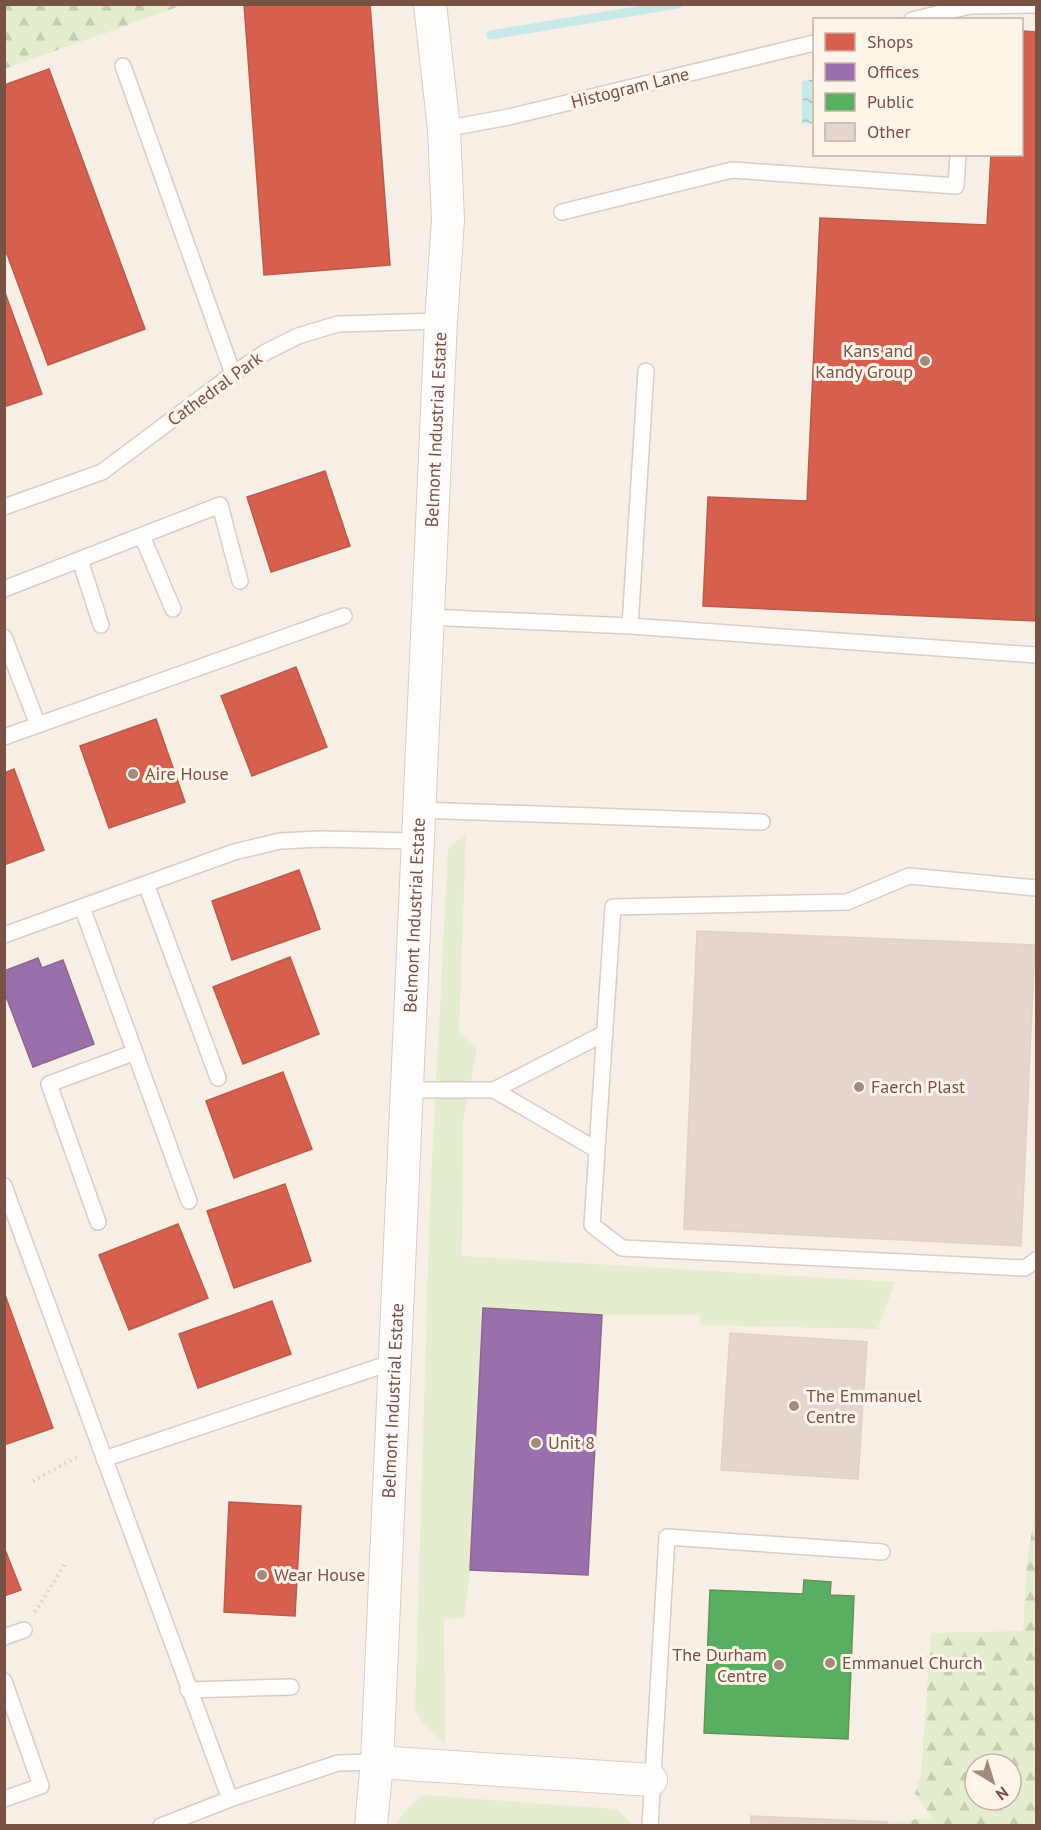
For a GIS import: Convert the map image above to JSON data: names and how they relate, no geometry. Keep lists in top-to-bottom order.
{
  "streets": {
    "street": ["Belmont Industrial Estate"],
    "lane": ["Histogram Lane", "Cathedral Park"]
  },
  "crossings": [
    ["Histogram Lane", "Belmont Industrial Estate"],
    ["Cathedral Park", "Belmont Industrial Estate"]
  ],
  "places": [
    "Kans and Kandy Group",
    "Aire House",
    "Faerch Plast",
    "The Emmanuel Centre",
    "Unit 8",
    "Wear House",
    "Emmanuel Church",
    "The Durham Centre"
  ],
  "legend": [
    "Shops",
    "Offices",
    "Public",
    "Other"
  ],
  "north": "bottom right"
}
